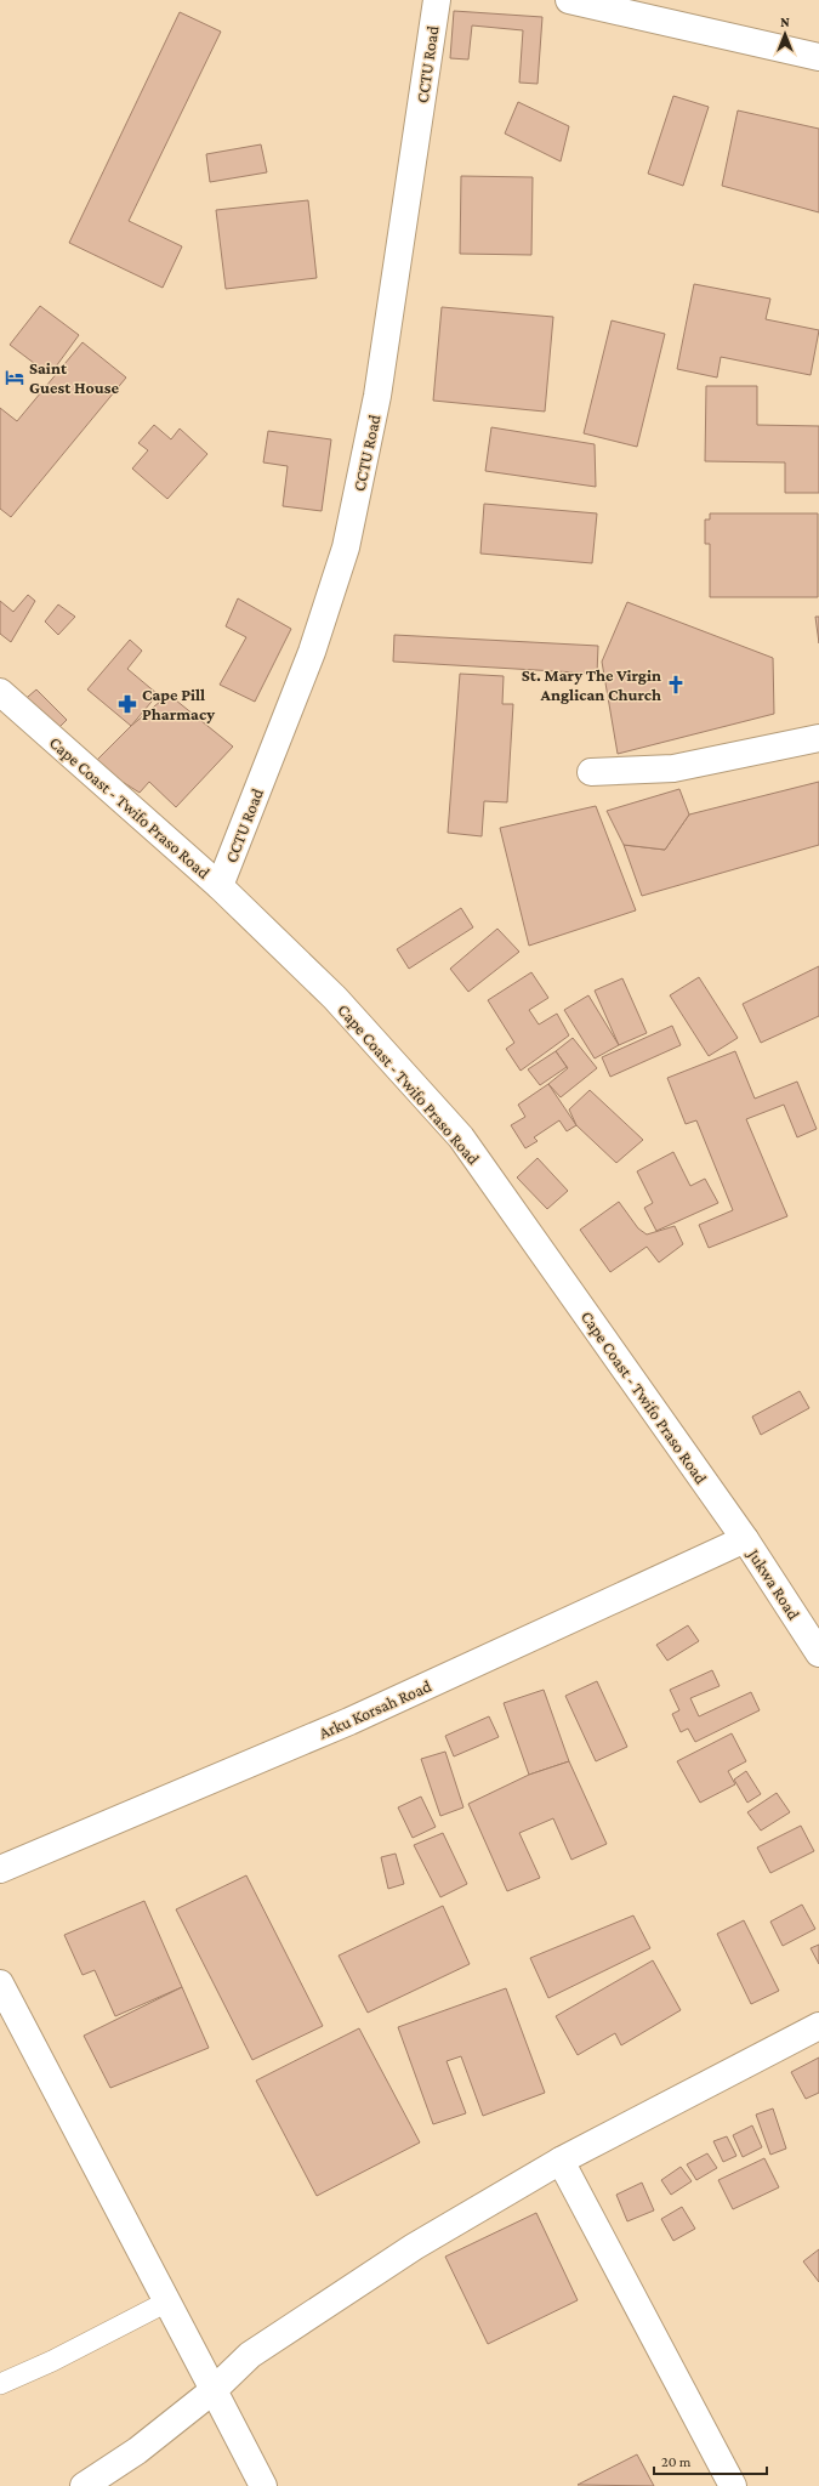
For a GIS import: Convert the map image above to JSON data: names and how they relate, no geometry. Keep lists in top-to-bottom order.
{
  "streets": {
    "street": [
      "CCTU Road",
      "Cape Coast - Twifo Praso Road",
      "Jukwa Road",
      "Arku Korsah Road"
    ]
  },
  "crossings": [
    ["CCTU Road", "Cape Coast - Twifo Praso Road"],
    ["Cape Coast - Twifo Praso Road", "Jukwa Road"],
    ["Cape Coast - Twifo Praso Road", "Arku Korsah Road"],
    ["Jukwa Road", "Arku Korsah Road"]
  ],
  "places": {
    "hotel": ["Saint Guest House"],
    "church": ["St. Mary The Virgin Anglican Church"],
    "pharmacy": ["Cape Pill Pharmacy"]
  },
  "scale_bar": "20 m",
  "north": "top"
}
